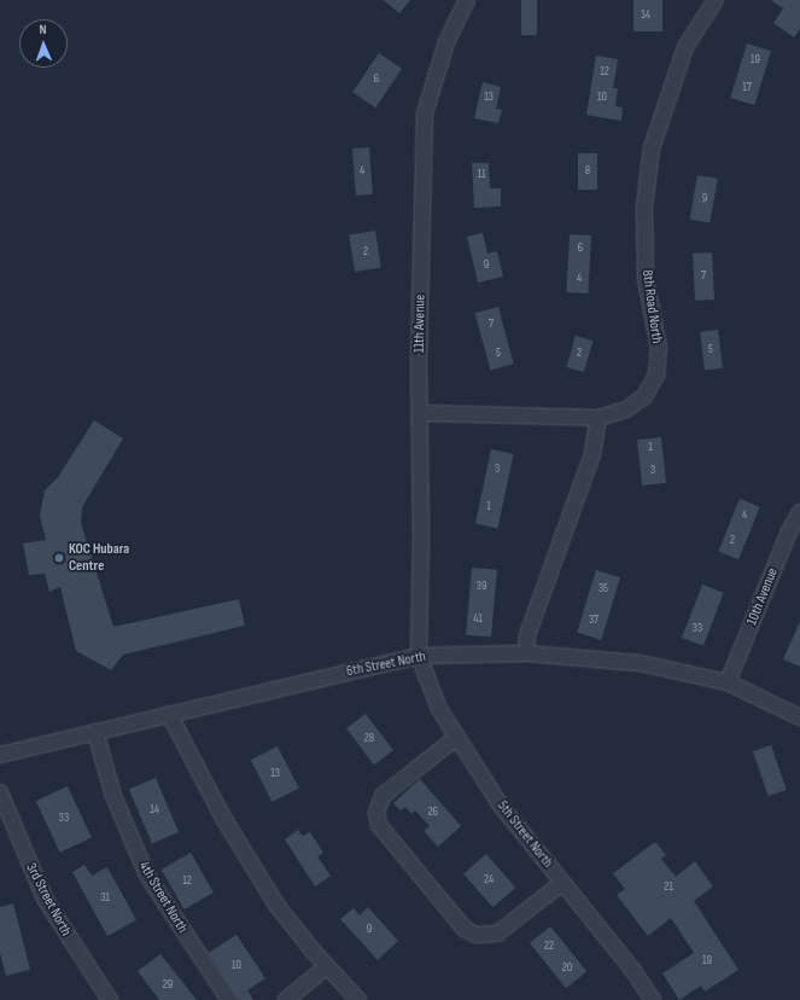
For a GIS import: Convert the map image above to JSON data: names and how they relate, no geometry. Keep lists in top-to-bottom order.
{
  "streets": {
    "street": [
      "8th Road North",
      "11th Avenue",
      "10th Avenue",
      "6th Street North",
      "5th Street North",
      "4th Street North",
      "3rd Street North"
    ]
  },
  "crossings": [
    ["8th Road North", "11th Avenue"],
    ["11th Avenue", "6th Street North"],
    ["11th Avenue", "5th Street North"],
    ["10th Avenue", "6th Street North"],
    ["6th Street North", "5th Street North"],
    ["6th Street North", "4th Street North"]
  ],
  "places": ["KOC Hubara Centre"],
  "house_numbers": [
    "14",
    "19",
    "12",
    "6",
    "17",
    "13",
    "10",
    "4",
    "8",
    "11",
    "9",
    "6",
    "2",
    "9",
    "7",
    "4",
    "7",
    "5",
    "5",
    "2",
    "1",
    "3",
    "3",
    "1",
    "4",
    "2",
    "39",
    "35",
    "41",
    "37",
    "33",
    "28",
    "13",
    "14",
    "26",
    "33",
    "24",
    "12",
    "21",
    "31",
    "9",
    "22",
    "19",
    "10",
    "20",
    "29"
  ],
  "north": "top"
}
